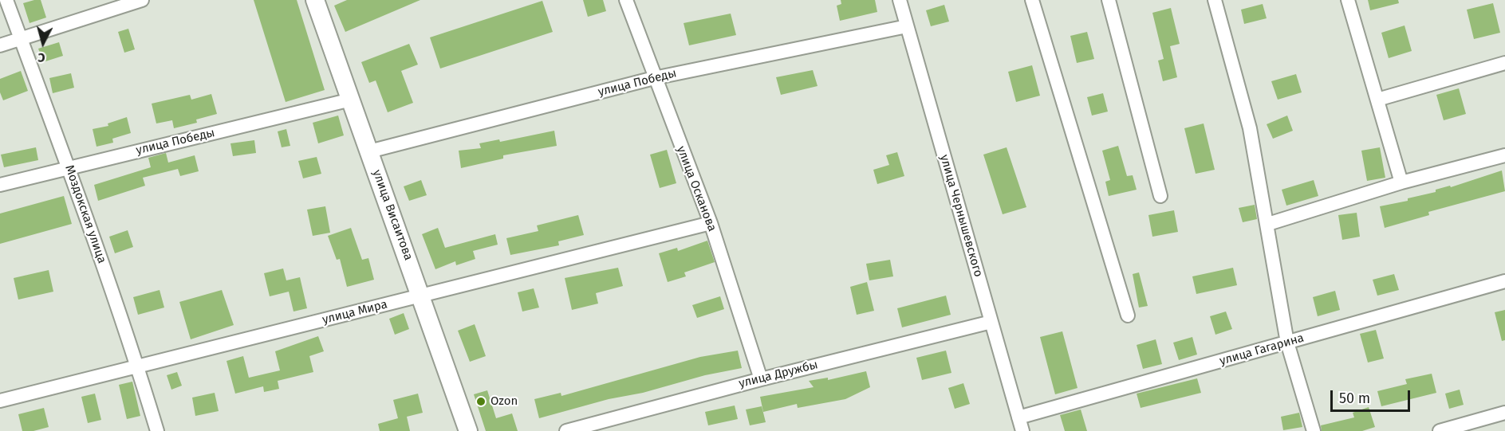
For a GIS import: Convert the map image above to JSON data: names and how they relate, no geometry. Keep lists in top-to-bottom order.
{
  "streets": {
    "street": [
      "улица Победы",
      "улица Осканова",
      "Моздокская улица",
      "улица Висаитова",
      "улица Чернышевского",
      "улица Мира",
      "улица Гагарина",
      "улица Дружбы"
    ]
  },
  "crossings": [
    ["улица Победы", "улица Осканова"],
    ["улица Победы", "Моздокская улица"],
    ["улица Победы", "улица Висаитова"],
    ["улица Победы", "улица Чернышевского"],
    ["улица Осканова", "улица Мира"],
    ["улица Осканова", "улица Дружбы"],
    ["Моздокская улица", "улица Мира"],
    ["улица Висаитова", "улица Мира"],
    ["улица Чернышевского", "улица Гагарина"],
    ["улица Чернышевского", "улица Дружбы"]
  ],
  "places": ["Ozon"],
  "scale_bar": "50 m",
  "north": "bottom"
}
